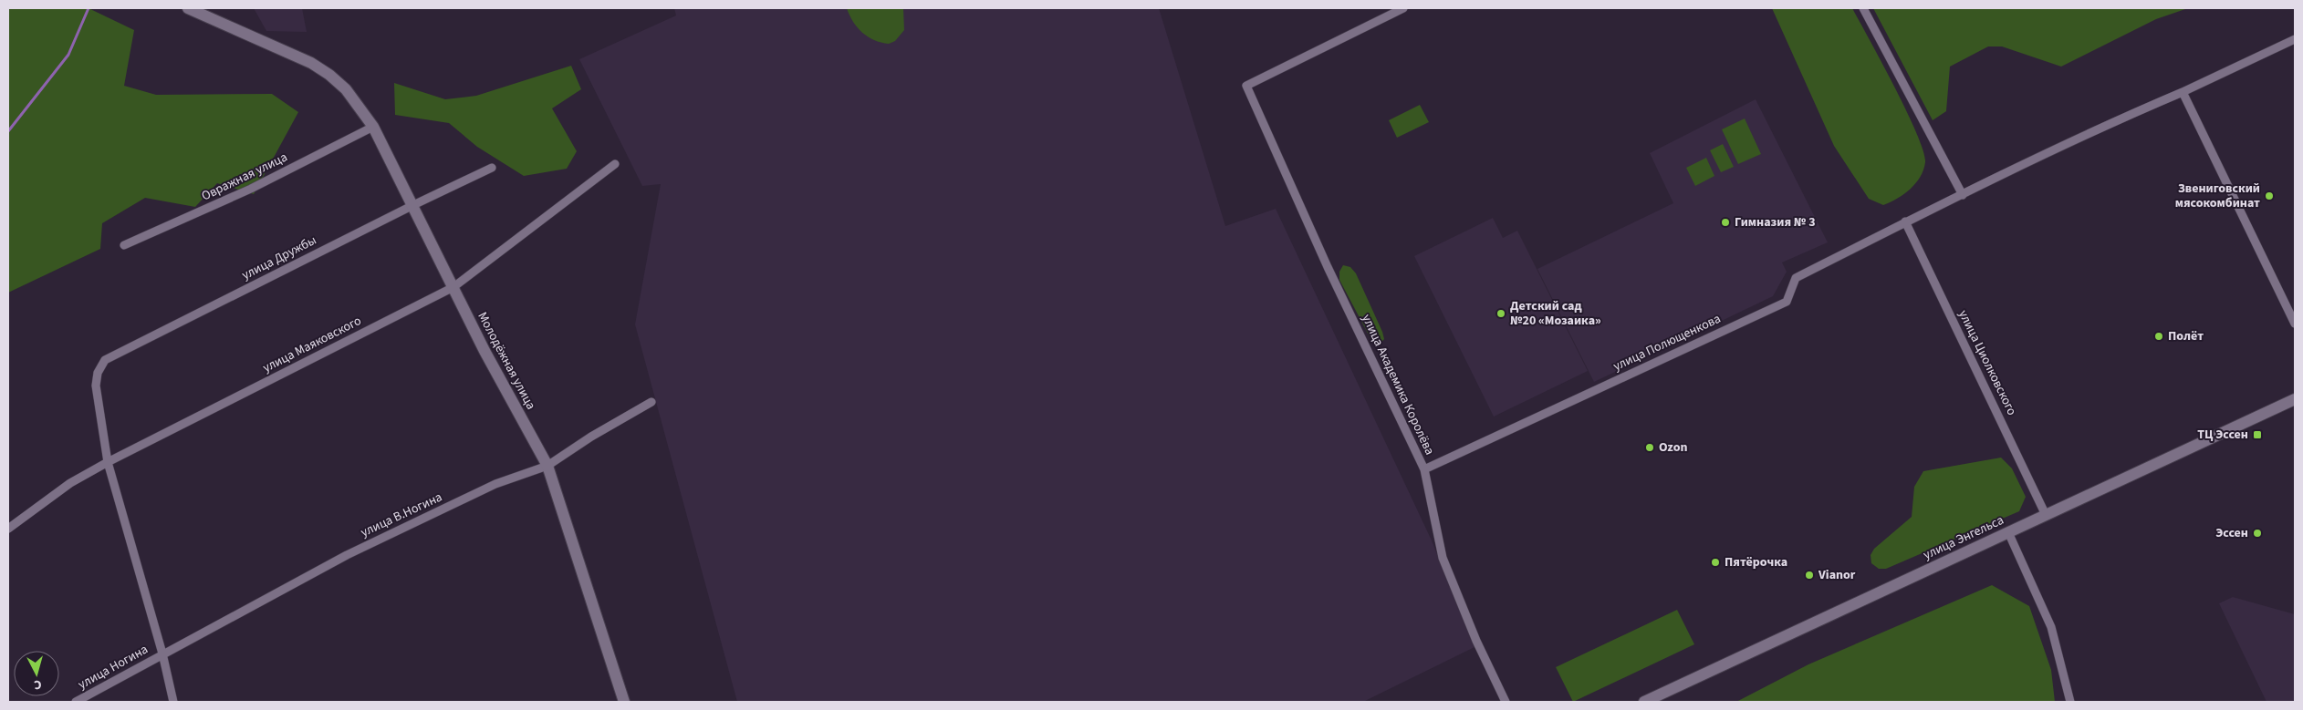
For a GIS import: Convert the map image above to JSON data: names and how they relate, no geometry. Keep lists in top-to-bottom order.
{
  "streets": {
    "main road": ["Молодёжная улица", "улица Энгельса"],
    "street": [
      "Овражная улица",
      "улица Дружбы",
      "улица Полющенкова",
      "улица Маяковского",
      "улица Циолковского",
      "улица Академика Королёва",
      "улица В.Ногина",
      "улица Ногина"
    ]
  },
  "crossings": [
    ["Овражная улица", "Молодёжная улица"],
    ["улица Дружбы", "улица Маяковского"],
    ["улица Дружбы", "Молодёжная улица"],
    ["улица Полющенкова", "улица Циолковского"],
    ["улица Полющенкова", "улица Академика Королёва"],
    ["улица Маяковского", "Молодёжная улица"],
    ["Молодёжная улица", "улица В.Ногина"],
    ["улица Циолковского", "улица Энгельса"],
    ["улица В.Ногина", "улица Ногина"]
  ],
  "places": {
    "other": [
      "Звениговский мясокомбинат",
      "Гимназия № 3",
      "Детский сад №20 «Мозаика»",
      "Полёт",
      "Ozon",
      "Эссен",
      "Пятёрочка",
      "Vianor"
    ],
    "transit": ["ТЦ Эссен"]
  },
  "north": "bottom"
}
